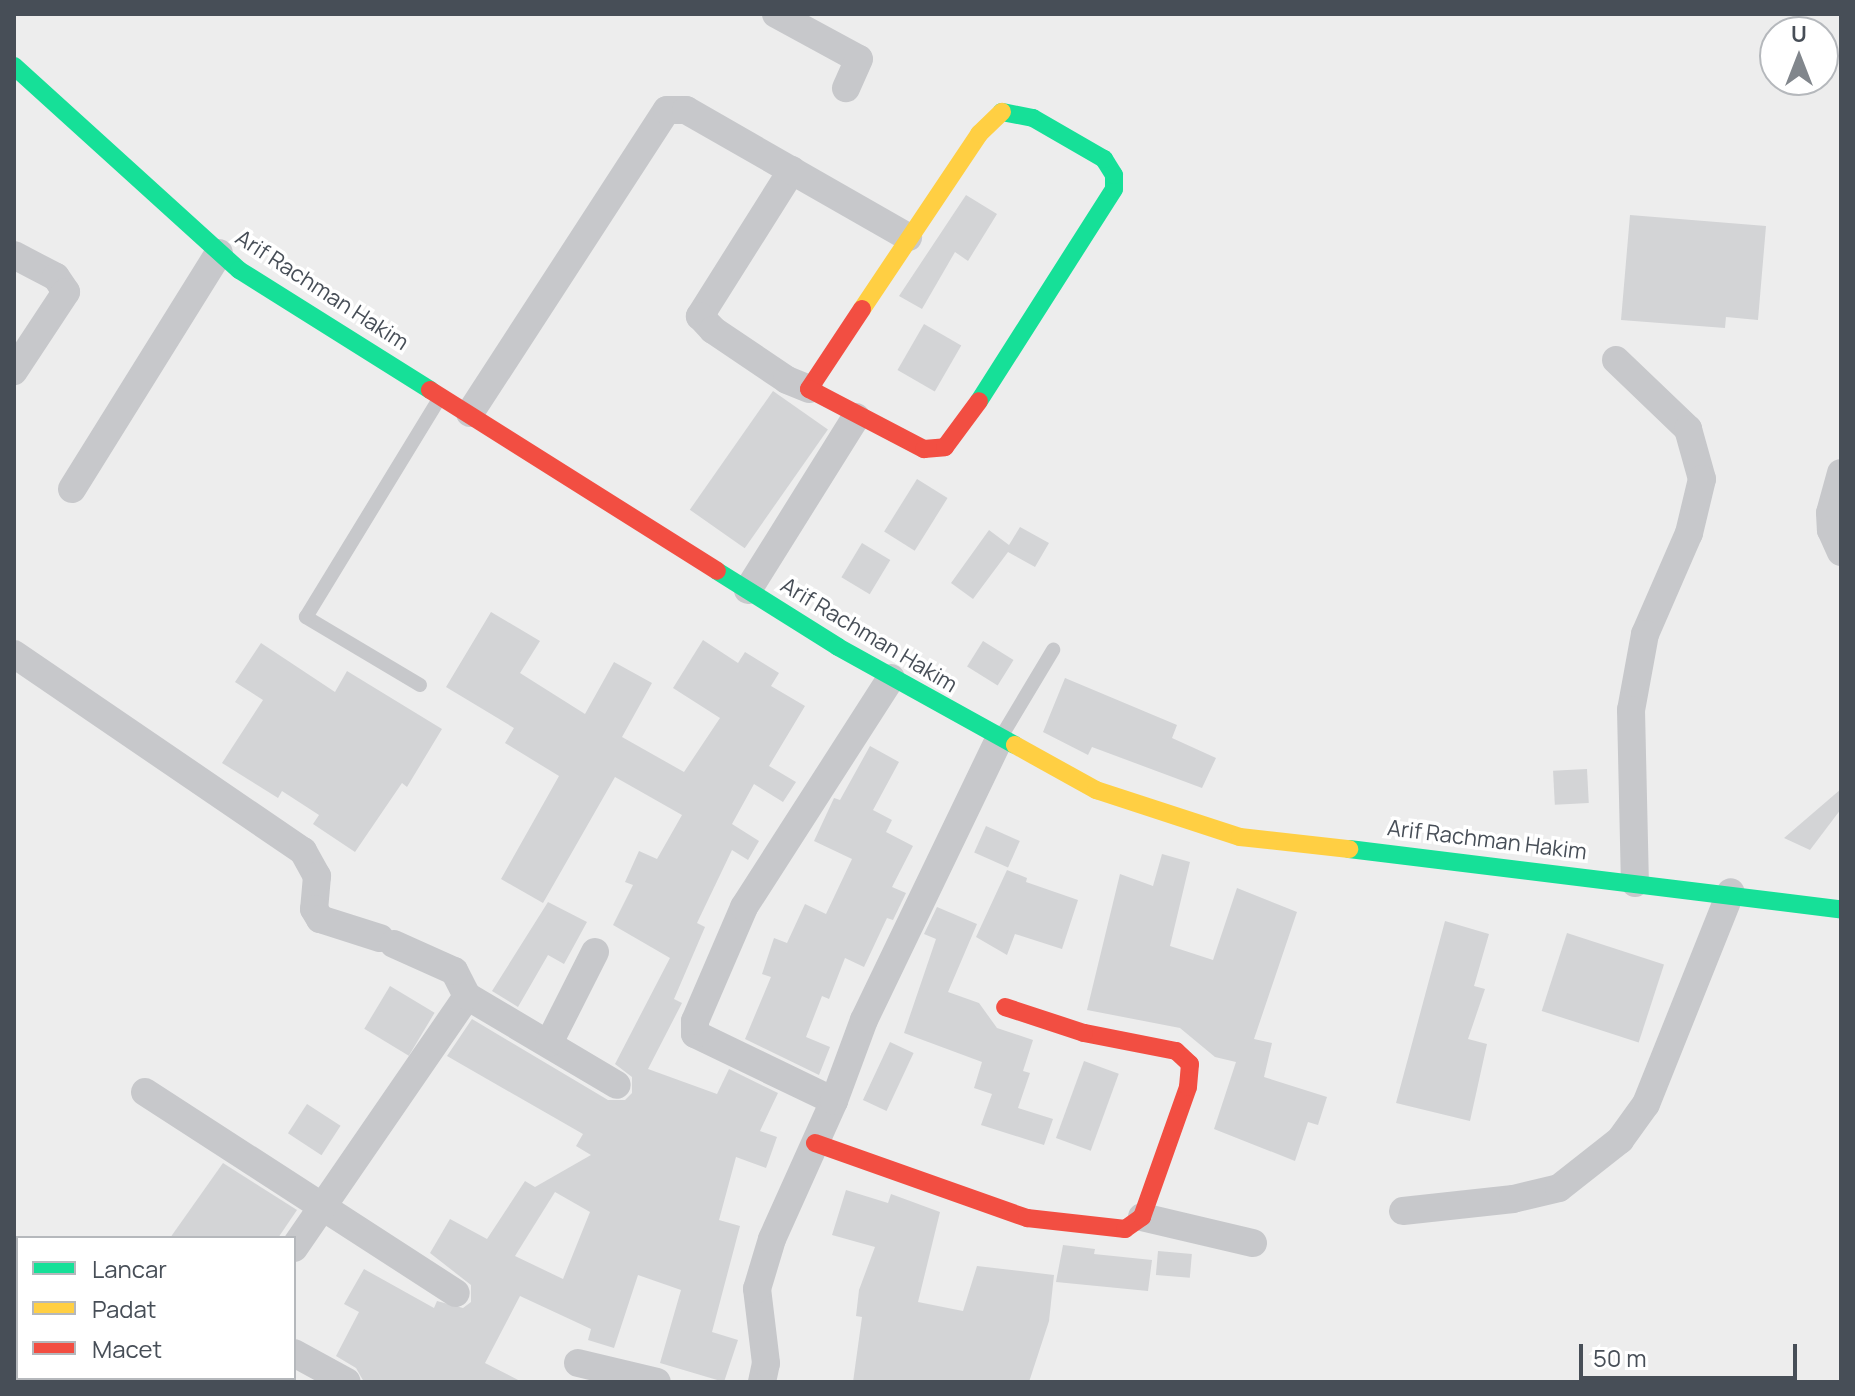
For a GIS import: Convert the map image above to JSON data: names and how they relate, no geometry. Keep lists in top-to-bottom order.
{
  "streets": {
    "main road": ["Arif Rachman Hakim"]
  },
  "legend": ["Lancar", "Padat", "Macet"],
  "scale_bar": "50 m",
  "north": "top"
}
